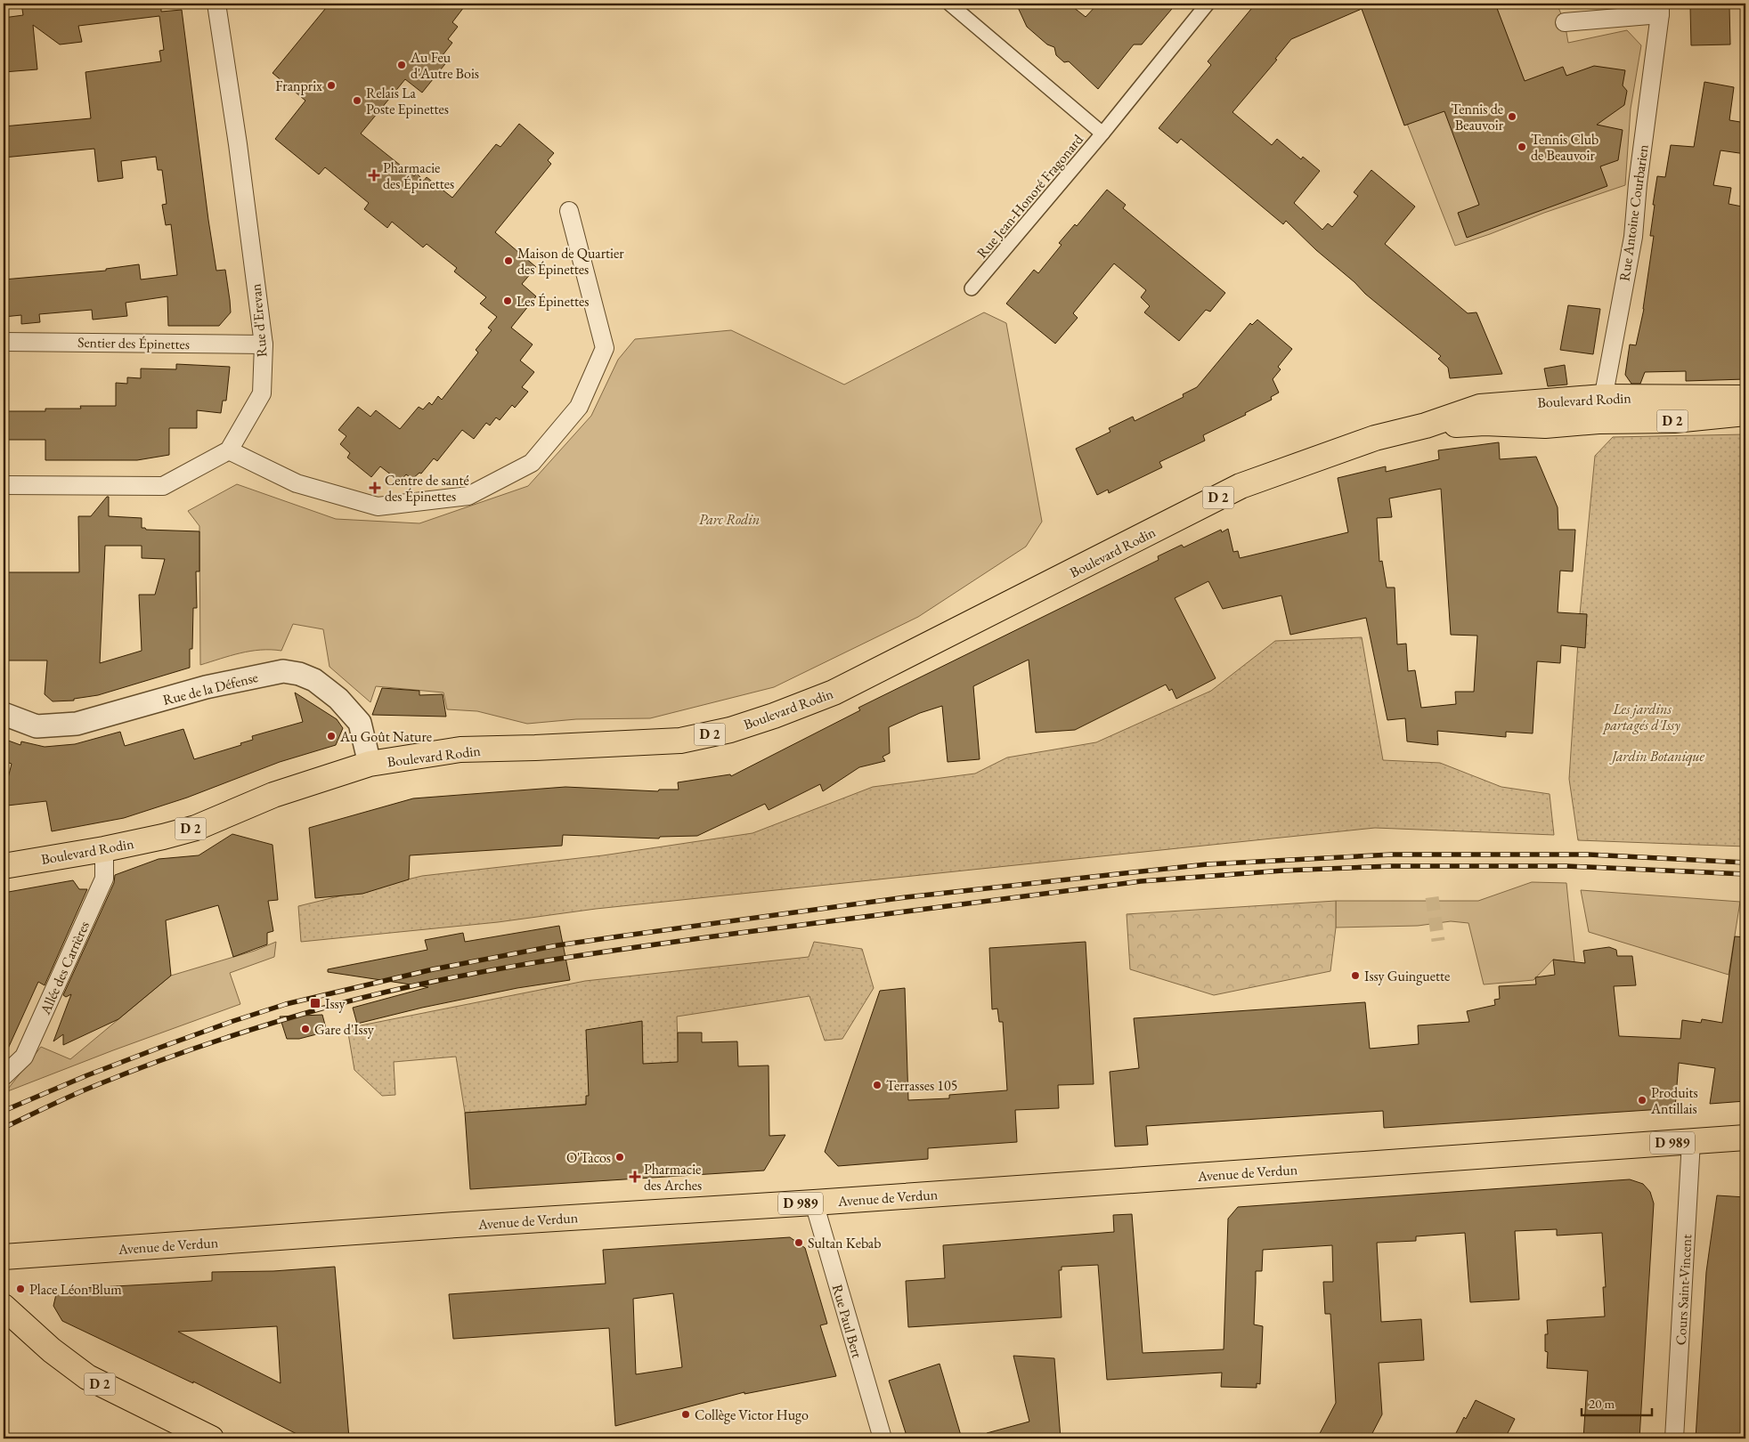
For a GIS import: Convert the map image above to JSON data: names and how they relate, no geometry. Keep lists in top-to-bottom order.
{
  "streets": {
    "main road": [
      "Boulevard Rodin",
      "D 2",
      "D 989",
      "Avenue de Verdun"
    ],
    "street": [
      "Rue Jean-Honoré Fragonard",
      "Rue Antoine Courbarien",
      "Rue d'Erevan",
      "Sentier des Épinettes",
      "Rue de la Défense",
      "Allée des Carrières",
      "Cours Saint-Vincent",
      "Rue Paul Bert"
    ]
  },
  "crossings": [
    ["Rue Antoine Courbarien", "Boulevard Rodin"],
    ["Rue d'Erevan", "Sentier des Épinettes"],
    ["Boulevard Rodin", "Rue de la Défense"],
    ["Boulevard Rodin", "Allée des Carrières"],
    ["Avenue de Verdun", "Cours Saint-Vincent"],
    ["Avenue de Verdun", "Rue Paul Bert"]
  ],
  "parks": ["Parc Rodin", "Les jardins partagés d'Issy", "Jardin Botanique"],
  "places": {
    "other": [
      "Au Feu d'Autre Bois",
      "Franprix",
      "Relais La Poste Epinettes",
      "Tennis de Beauvoir",
      "Tennis Club de Beauvoir",
      "Maison de Quartier des Épinettes",
      "Les Épinettes",
      "Au Goût Nature",
      "Issy Guinguette",
      "Gare d'Issy",
      "Terrasses 105",
      "Produits Antillais",
      "O'Tacos",
      "Sultan Kebab",
      "Place Léon Blum",
      "Collège Victor Hugo"
    ],
    "health": ["Pharmacie des Épinettes", "Centre de santé des Épinettes", "Pharmacie des Arches"],
    "transit": ["Issy"]
  },
  "scale_bar": "20 m"
}
